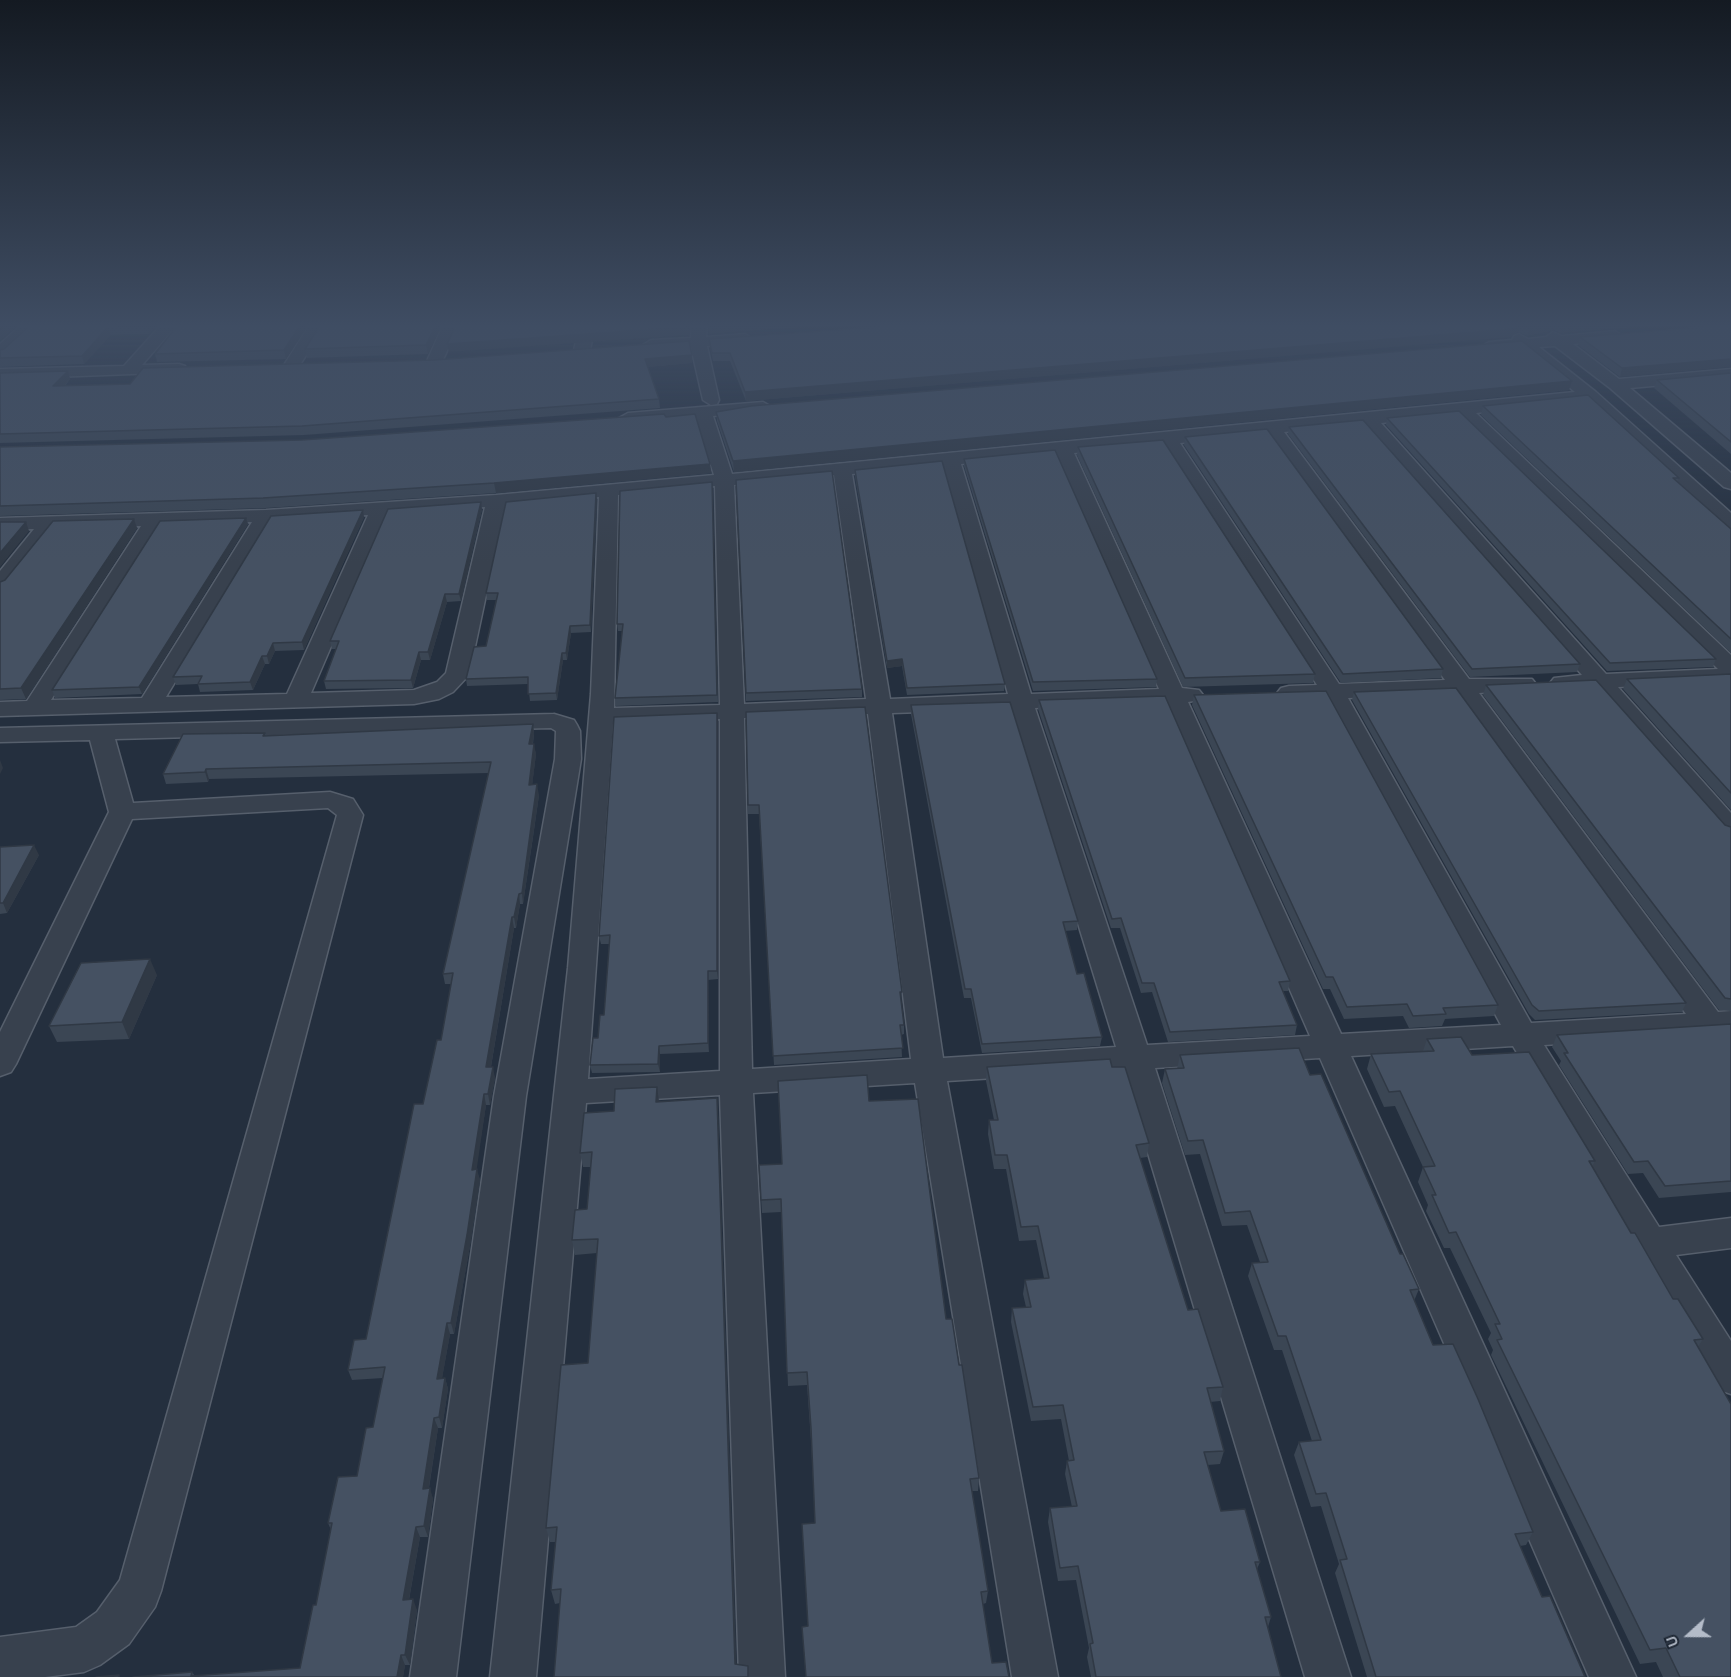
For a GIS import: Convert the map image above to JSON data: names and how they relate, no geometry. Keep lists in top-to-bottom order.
{
  "north": "left"
}
